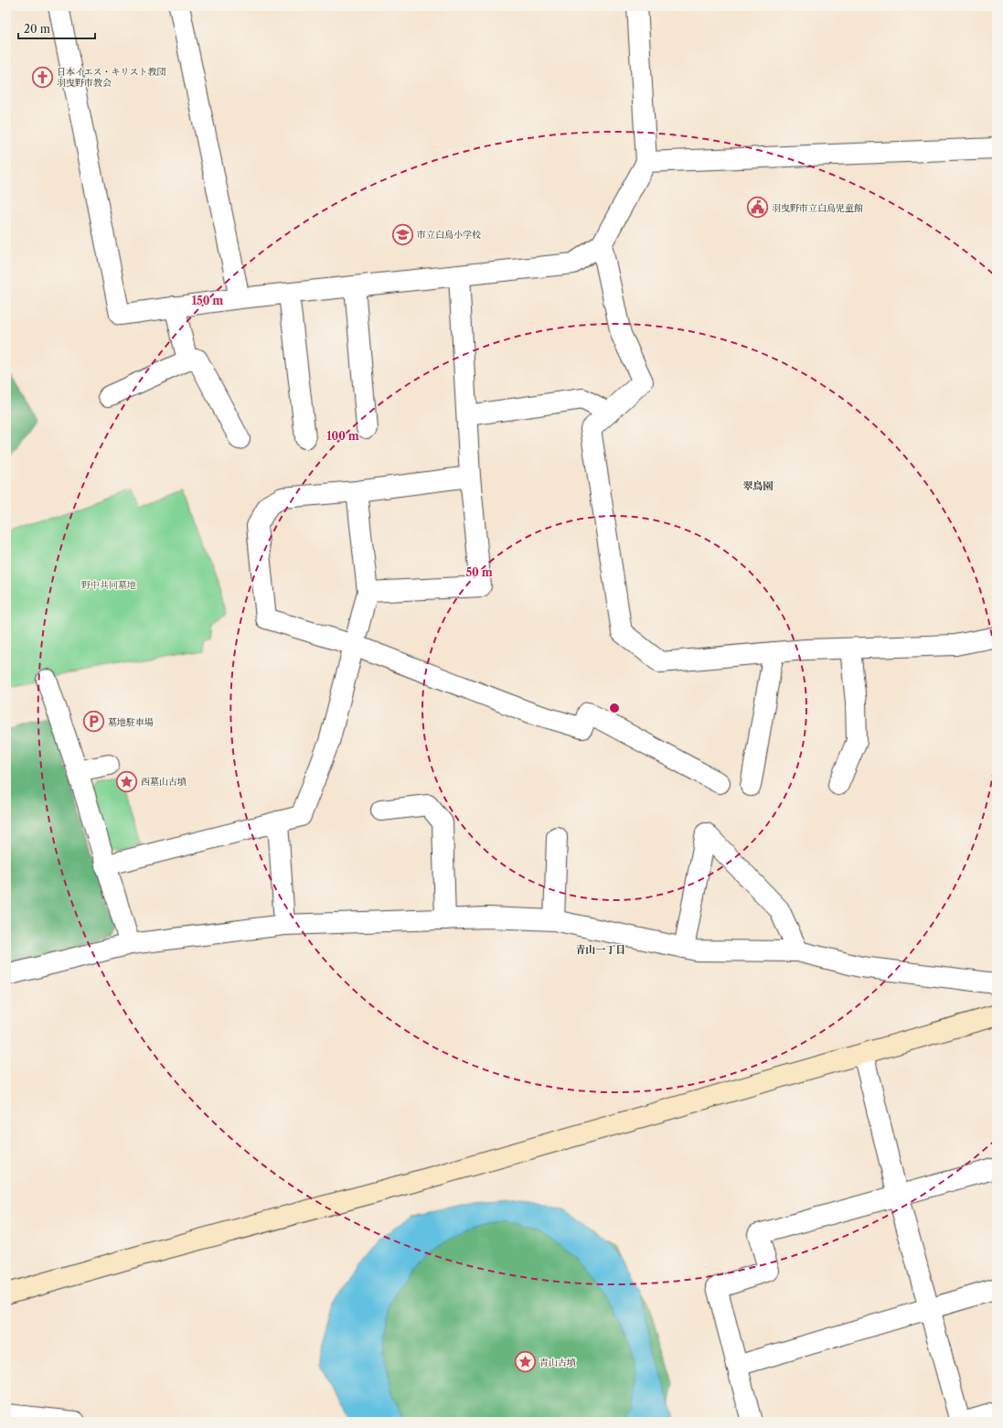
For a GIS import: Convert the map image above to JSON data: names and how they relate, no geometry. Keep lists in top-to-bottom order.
{
  "districts": ["翠鳥園", "青山一丁目"],
  "parks": ["野中共同墓地"],
  "places": {
    "church": ["日本イエス・キリスト教団 羽曳野市教会"],
    "public building": ["羽曳野市立白鳥児童館"],
    "school or university": ["市立白鳥小学校"],
    "parking": ["墓地駐車場"],
    "place": ["西墓山古墳", "青山古墳"]
  },
  "scale_bar": "20 m",
  "rings": ["150 m", "100 m", "50 m"]
}
